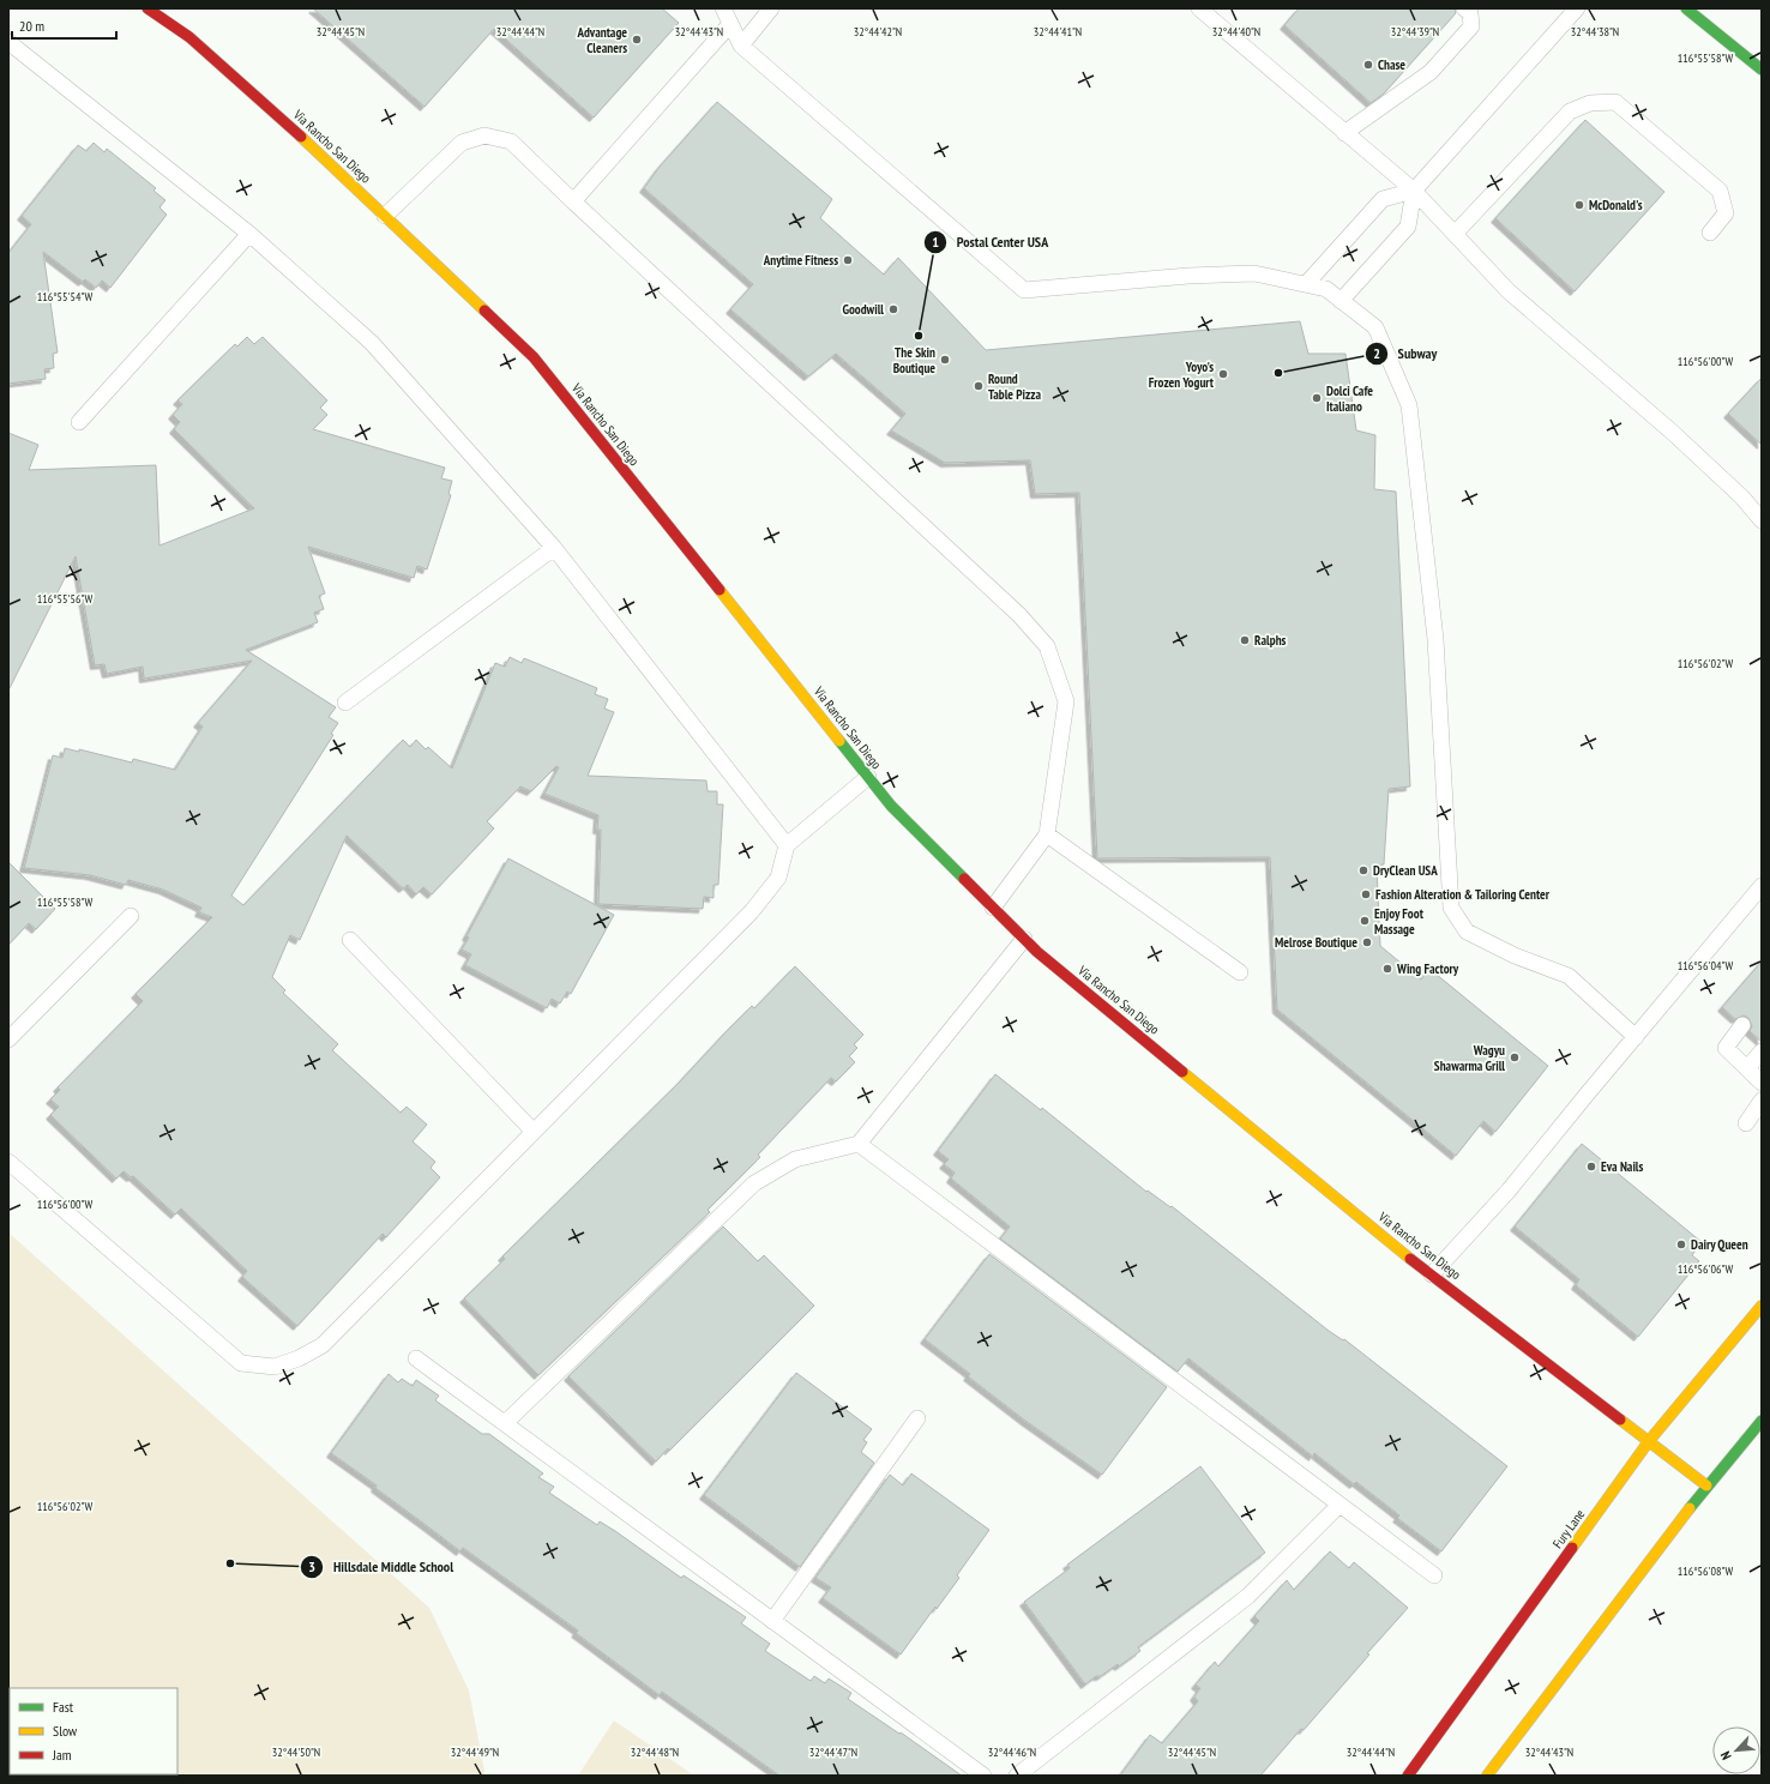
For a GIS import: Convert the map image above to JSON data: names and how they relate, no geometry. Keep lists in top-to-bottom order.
{
  "streets": {
    "street": ["Via Rancho San Diego", "Fury Lane"]
  },
  "crossings": [
    ["Via Rancho San Diego", "Fury Lane"]
  ],
  "places": [
    "Advantage Cleaners",
    "Chase",
    "McDonald's",
    "Anytime Fitness",
    "Goodwill",
    "Postal Center USA",
    "The Skin Boutique",
    "Subway",
    "Yoyo's Frozen Yogurt",
    "Round Table Pizza",
    "Dolci Cafe Italiano",
    "Ralphs",
    "DryClean USA",
    "Fashion Alteration & Tailoring Center",
    "Enjoy Foot Massage",
    "Melrose Boutique",
    "Wing Factory",
    "Wagyu Shawarma Grill",
    "Eva Nails",
    "Dairy Queen",
    "Hillsdale Middle School"
  ],
  "legend": ["Fast", "Slow", "Jam"],
  "scale_bar": "20 m",
  "north": "bottom left",
  "coordinates": [
    "32°44'45\"N",
    "32°44'44\"N",
    "32°44'43\"N",
    "32°44'42\"N",
    "32°44'41\"N",
    "32°44'40\"N",
    "32°44'39\"N",
    "32°44'38\"N",
    "116°55'58\"W",
    "116°55'54\"W",
    "116°56'00\"W",
    "116°55'56\"W",
    "116°56'02\"W",
    "116°56'04\"W",
    "116°56'06\"W",
    "116°56'08\"W",
    "32°44'50\"N",
    "32°44'49\"N",
    "32°44'48\"N",
    "32°44'47\"N",
    "32°44'46\"N"
  ]
}
